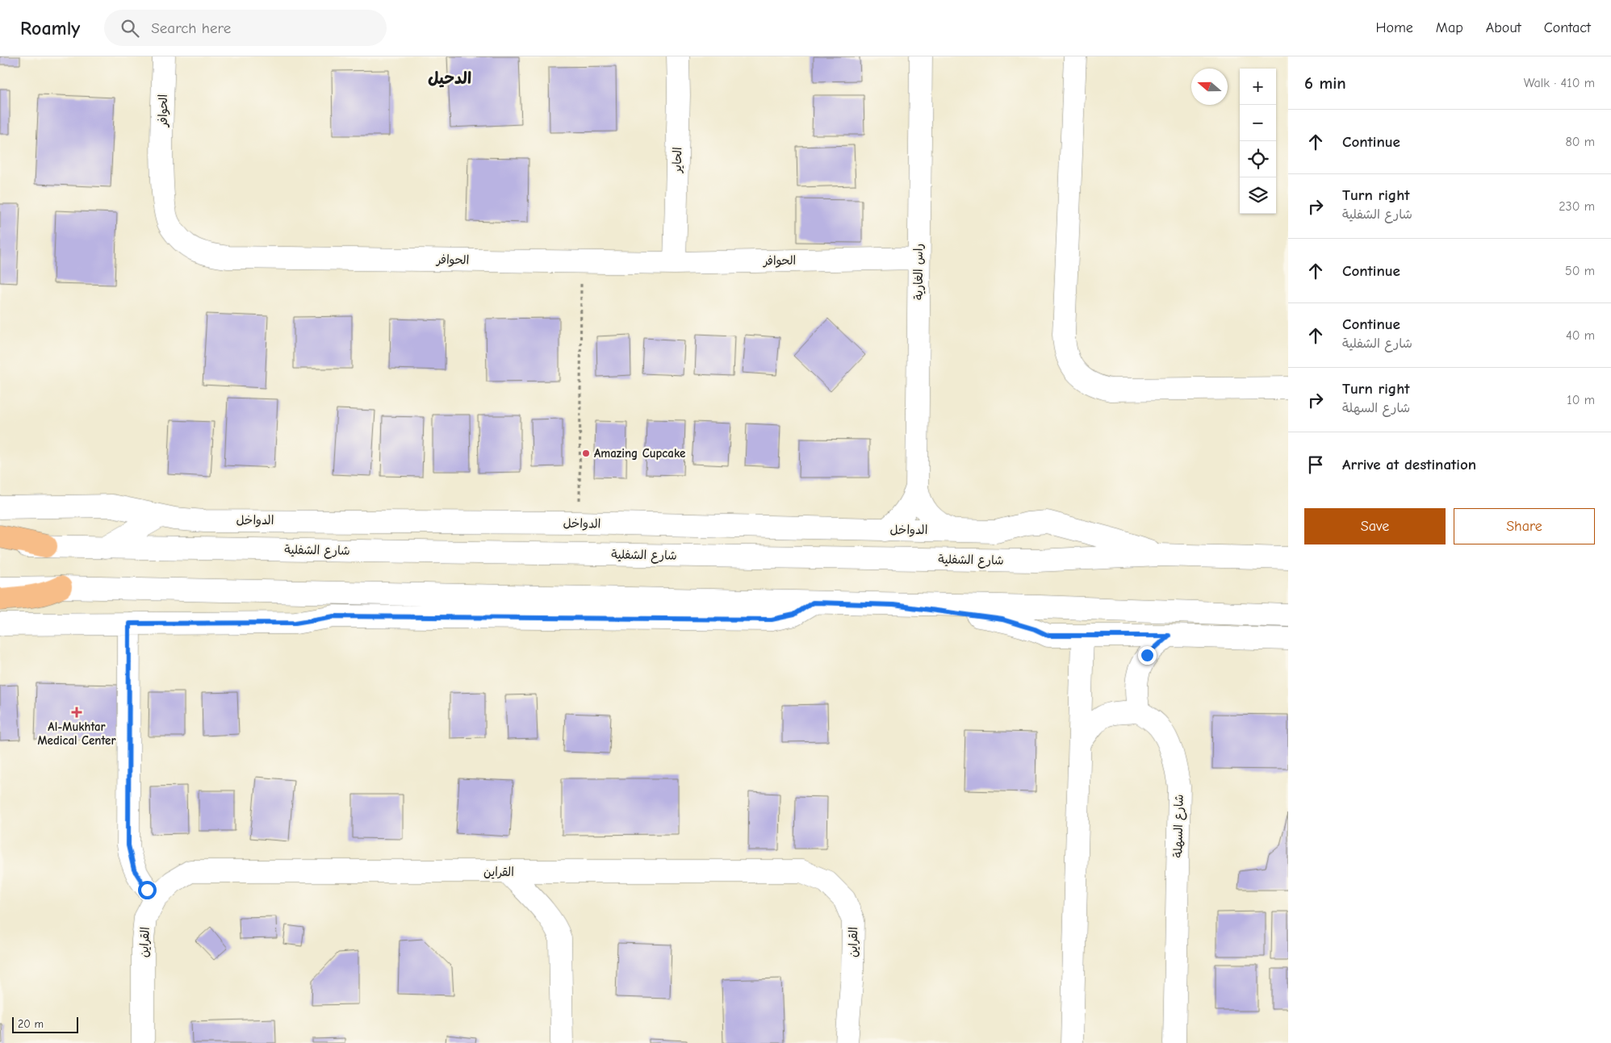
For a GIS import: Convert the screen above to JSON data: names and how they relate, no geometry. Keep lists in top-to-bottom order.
{
  "streets": {
    "street": [
      "الحوافر",
      "الحاير",
      "راس الغارية",
      "الدواخل",
      "شارع الشفلية",
      "شارع السهلة",
      "القراين"
    ]
  },
  "crossings": [
    ["الحوافر", "الحاير"],
    ["الحوافر", "راس الغارية"],
    ["راس الغارية", "الدواخل"],
    ["الدواخل", "شارع الشفلية"]
  ],
  "districts": ["الدحيل"],
  "places": {
    "other": ["Amazing Cupcake"],
    "health": ["Al-Mukhtar Medical Center"]
  },
  "scale_bar": "20 m",
  "north": "left",
  "page": {
    "header": "Roamly",
    "search": "Search here",
    "nav": [
      "Home",
      "Map",
      "About",
      "Contact"
    ],
    "heading": ["6 min", "Walk · 410 m"],
    "map_buttons": ["+", "−"],
    "list": [
      ["Continue", "80 m"],
      ["Turn right", "شارع الشفلية", "230 m"],
      ["Continue", "50 m"],
      ["Continue", "شارع الشفلية", "40 m"],
      ["Turn right", "شارع السهلة", "10 m"],
      "Arrive at destination"
    ],
    "buttons": ["Save", "Share"],
    "scale": "20 m"
  }
}
